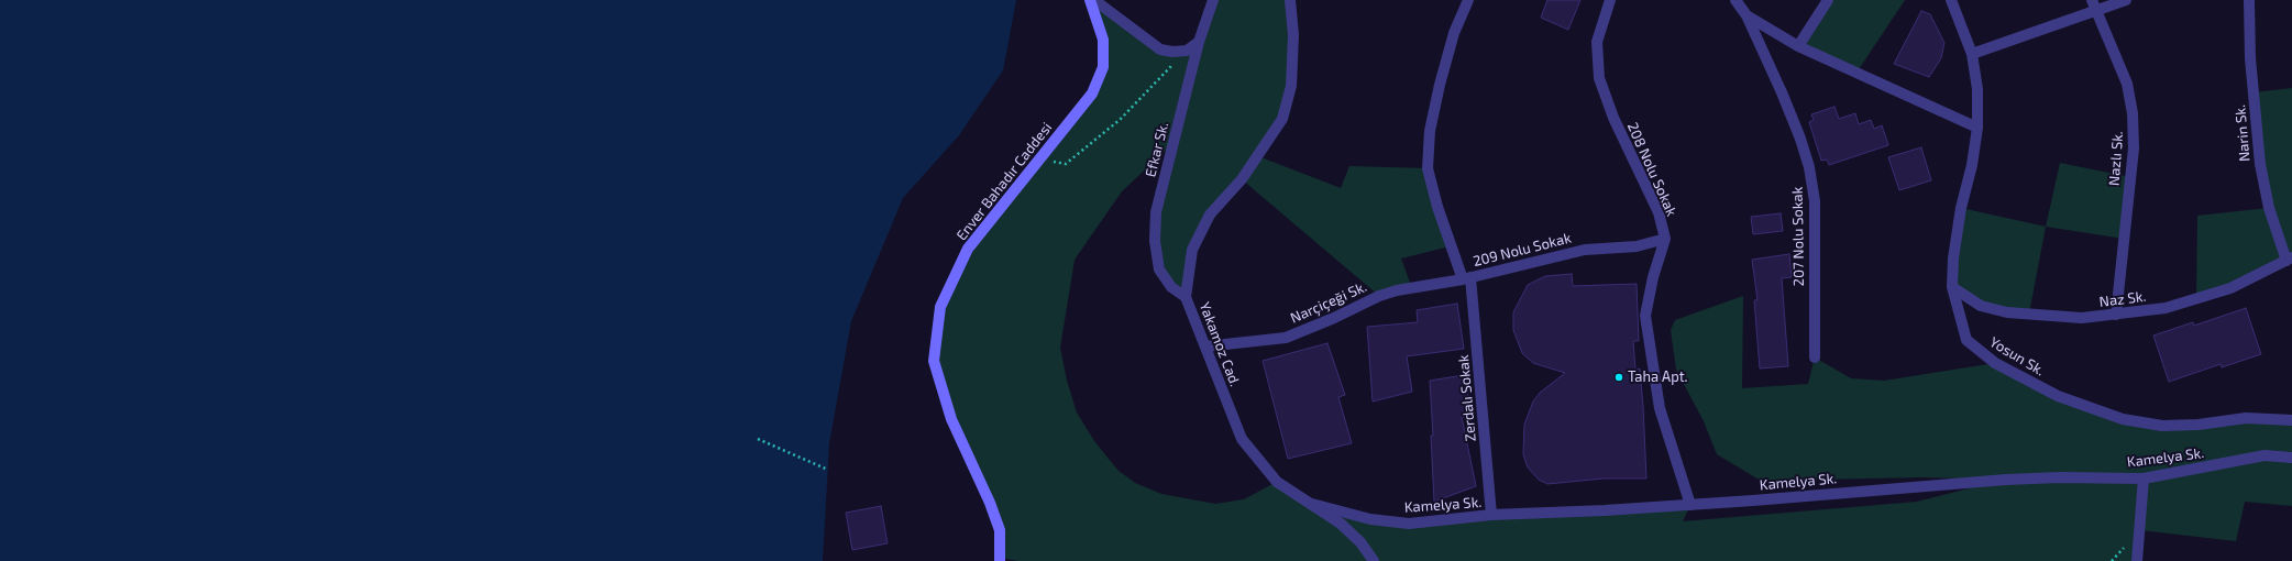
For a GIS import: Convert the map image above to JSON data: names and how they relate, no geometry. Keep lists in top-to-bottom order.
{
  "streets": {
    "main road": ["Enver Bahadır Caddesi"],
    "street": [
      "Narin Sk.",
      "Efkar Sk.",
      "Nazlı Sk.",
      "208 Nolu Sokak",
      "207 Nolu Sokak",
      "209 Nolu Sokak",
      "Naz Sk.",
      "Narçiçeği Sk.",
      "Yakamoz Cad.",
      "Yosun Sk.",
      "Zerdalı Sokak",
      "Kamelya Sk."
    ]
  },
  "crossings": [
    ["Narin Sk.", "Naz Sk."],
    ["Efkar Sk.", "Yakamoz Cad."],
    ["Nazlı Sk.", "Naz Sk."],
    ["208 Nolu Sokak", "209 Nolu Sokak"],
    ["208 Nolu Sokak", "Kamelya Sk."],
    ["209 Nolu Sokak", "Narçiçeği Sk."],
    ["209 Nolu Sokak", "Zerdalı Sokak"],
    ["Naz Sk.", "Yosun Sk."],
    ["Narçiçeği Sk.", "Yakamoz Cad."],
    ["Narçiçeği Sk.", "Zerdalı Sokak"],
    ["Yakamoz Cad.", "Kamelya Sk."],
    ["Zerdalı Sokak", "Kamelya Sk."]
  ],
  "places": ["Taha Apt."]
}
